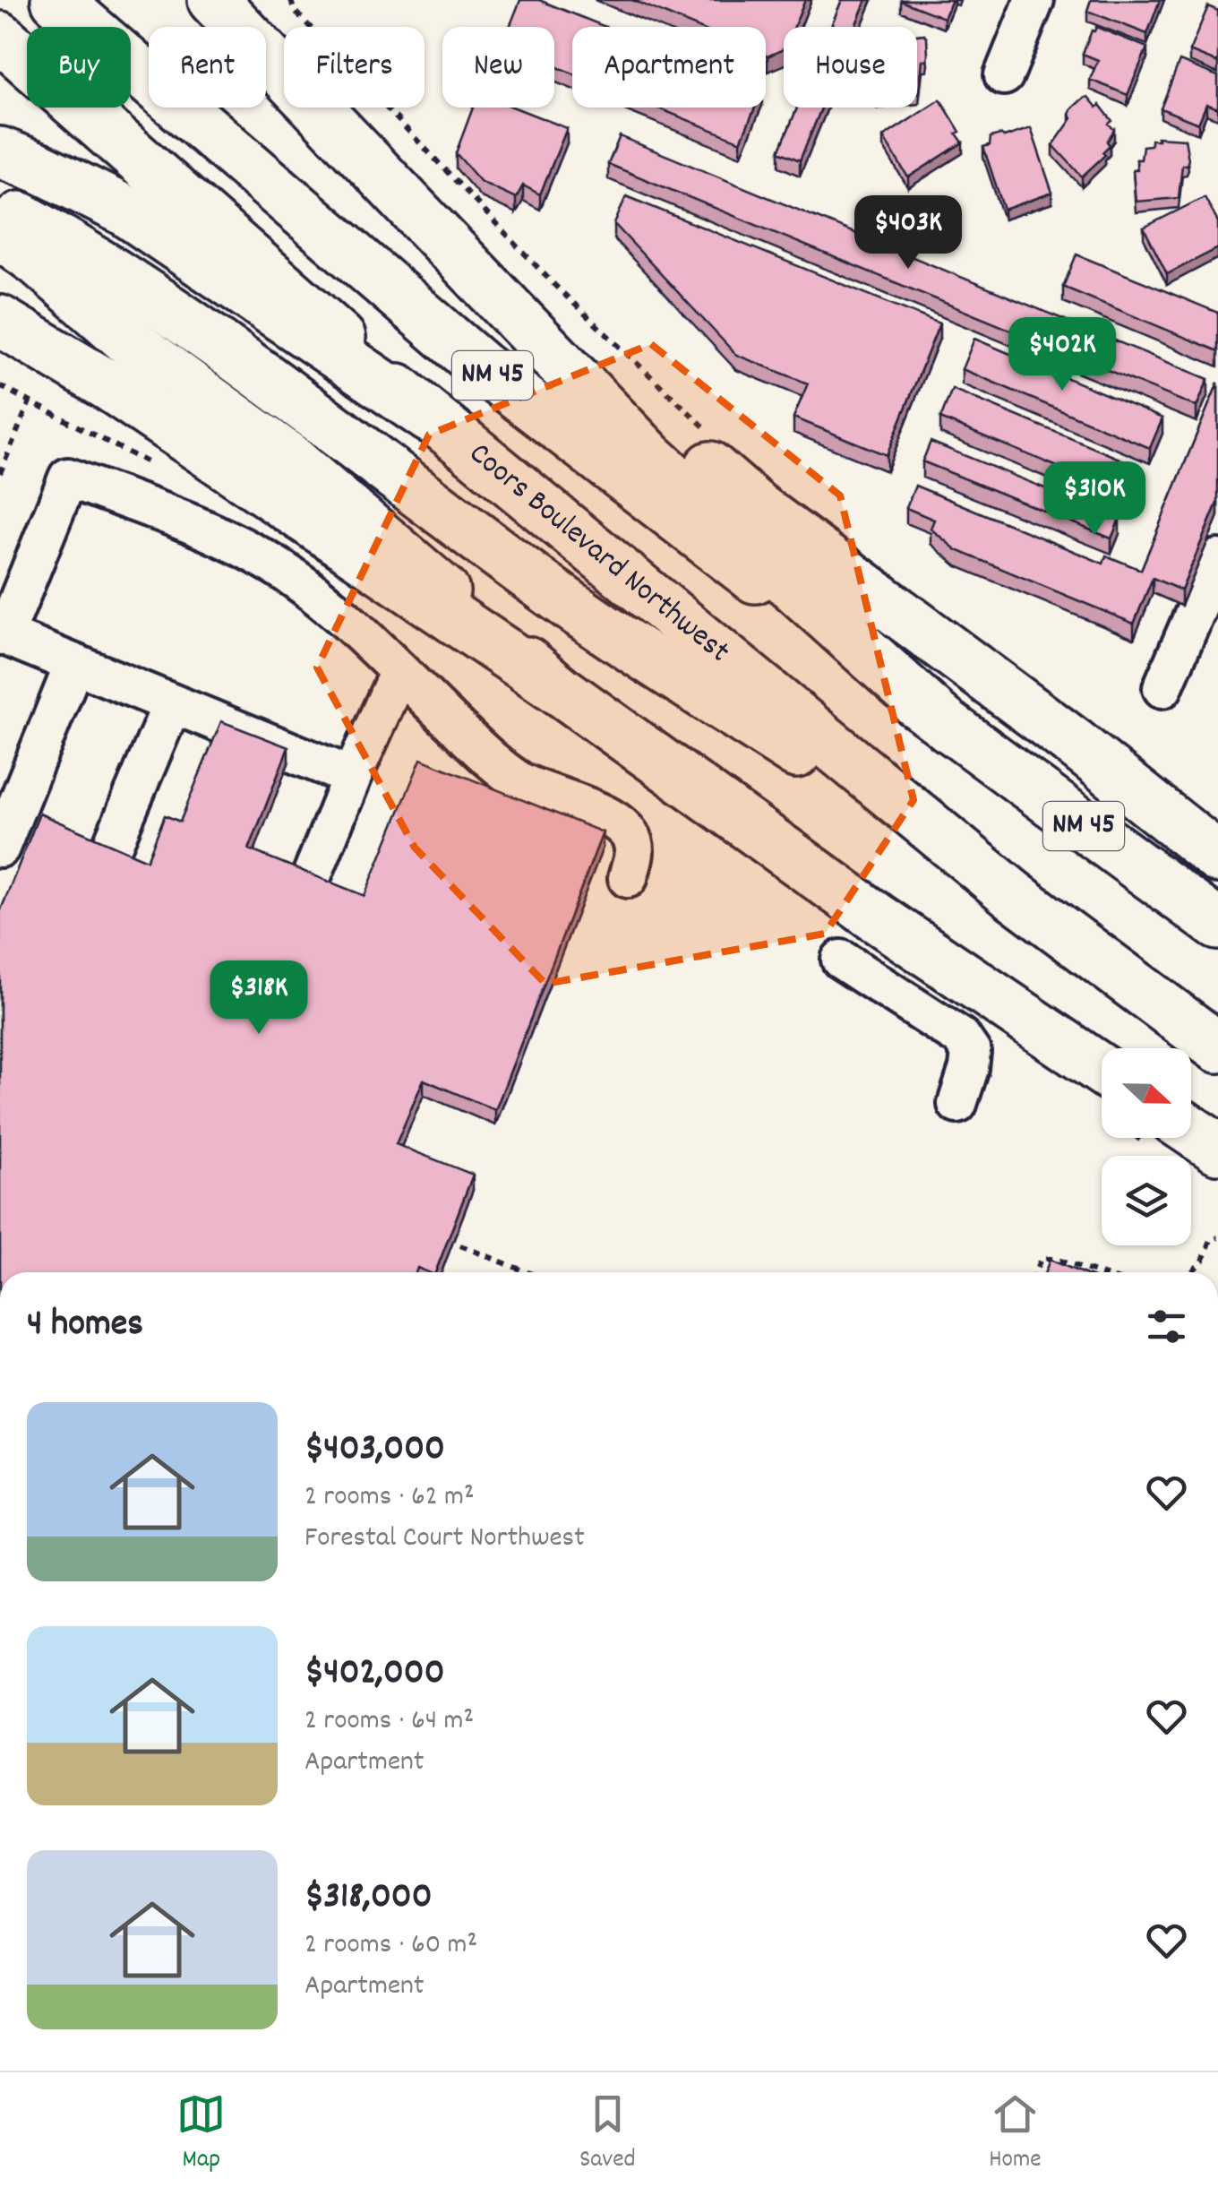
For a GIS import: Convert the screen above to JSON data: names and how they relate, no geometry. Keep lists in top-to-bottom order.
{
  "streets": {
    "main road": ["NM 45", "Coors Boulevard Northwest"]
  },
  "north": "right",
  "page": {
    "chip": [
      "Buy",
      "Rent",
      "Filters",
      "New",
      "Apartment",
      "House"
    ],
    "price": [
      "$403K",
      "$402K",
      "$310K",
      "$318K"
    ],
    "heading": "4 homes",
    "list": [
      {
        "name": "$403,000",
        "note": "2 rooms · 62 m² · Forestal Court Northwest"
      },
      {
        "name": "$402,000",
        "note": "2 rooms · 64 m² · Apartment"
      },
      {
        "name": "$318,000",
        "note": "2 rooms · 60 m² · Apartment"
      }
    ],
    "tabs": ["Map", "Saved", "Home"]
  }
}
